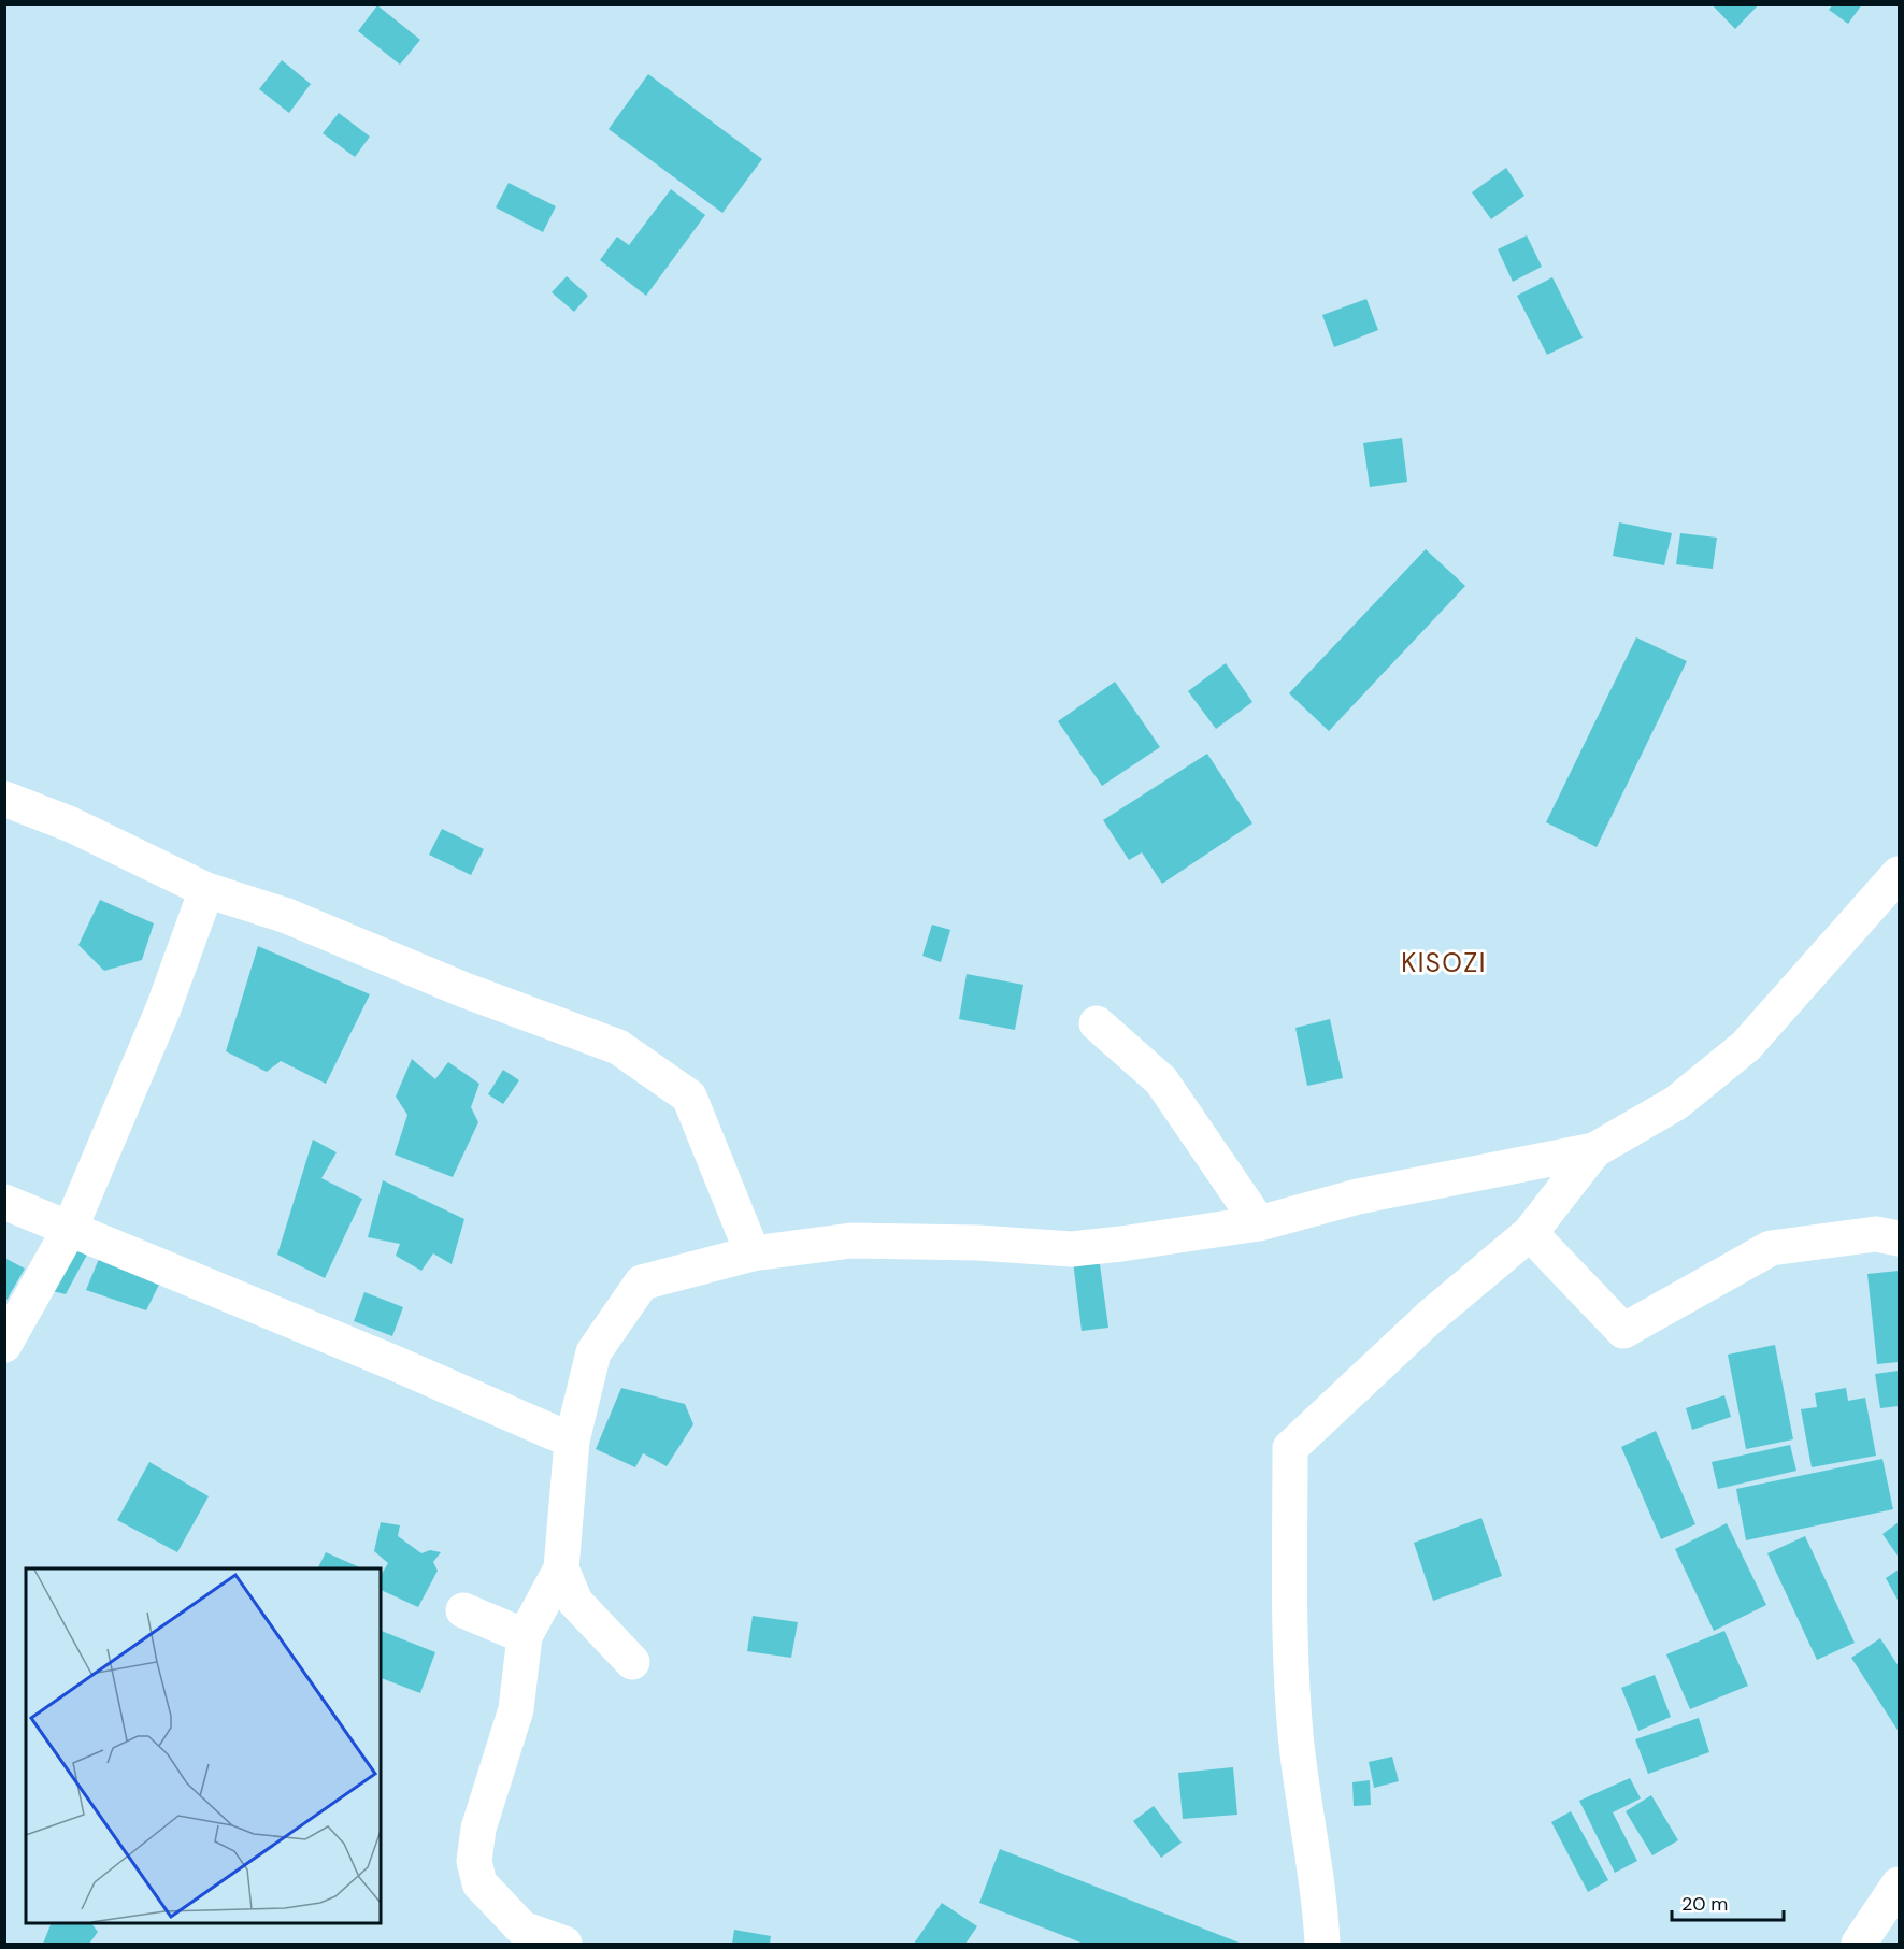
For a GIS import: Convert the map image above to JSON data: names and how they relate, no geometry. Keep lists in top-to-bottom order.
{
  "districts": ["KISOZI"],
  "scale_bar": "20 m"
}
